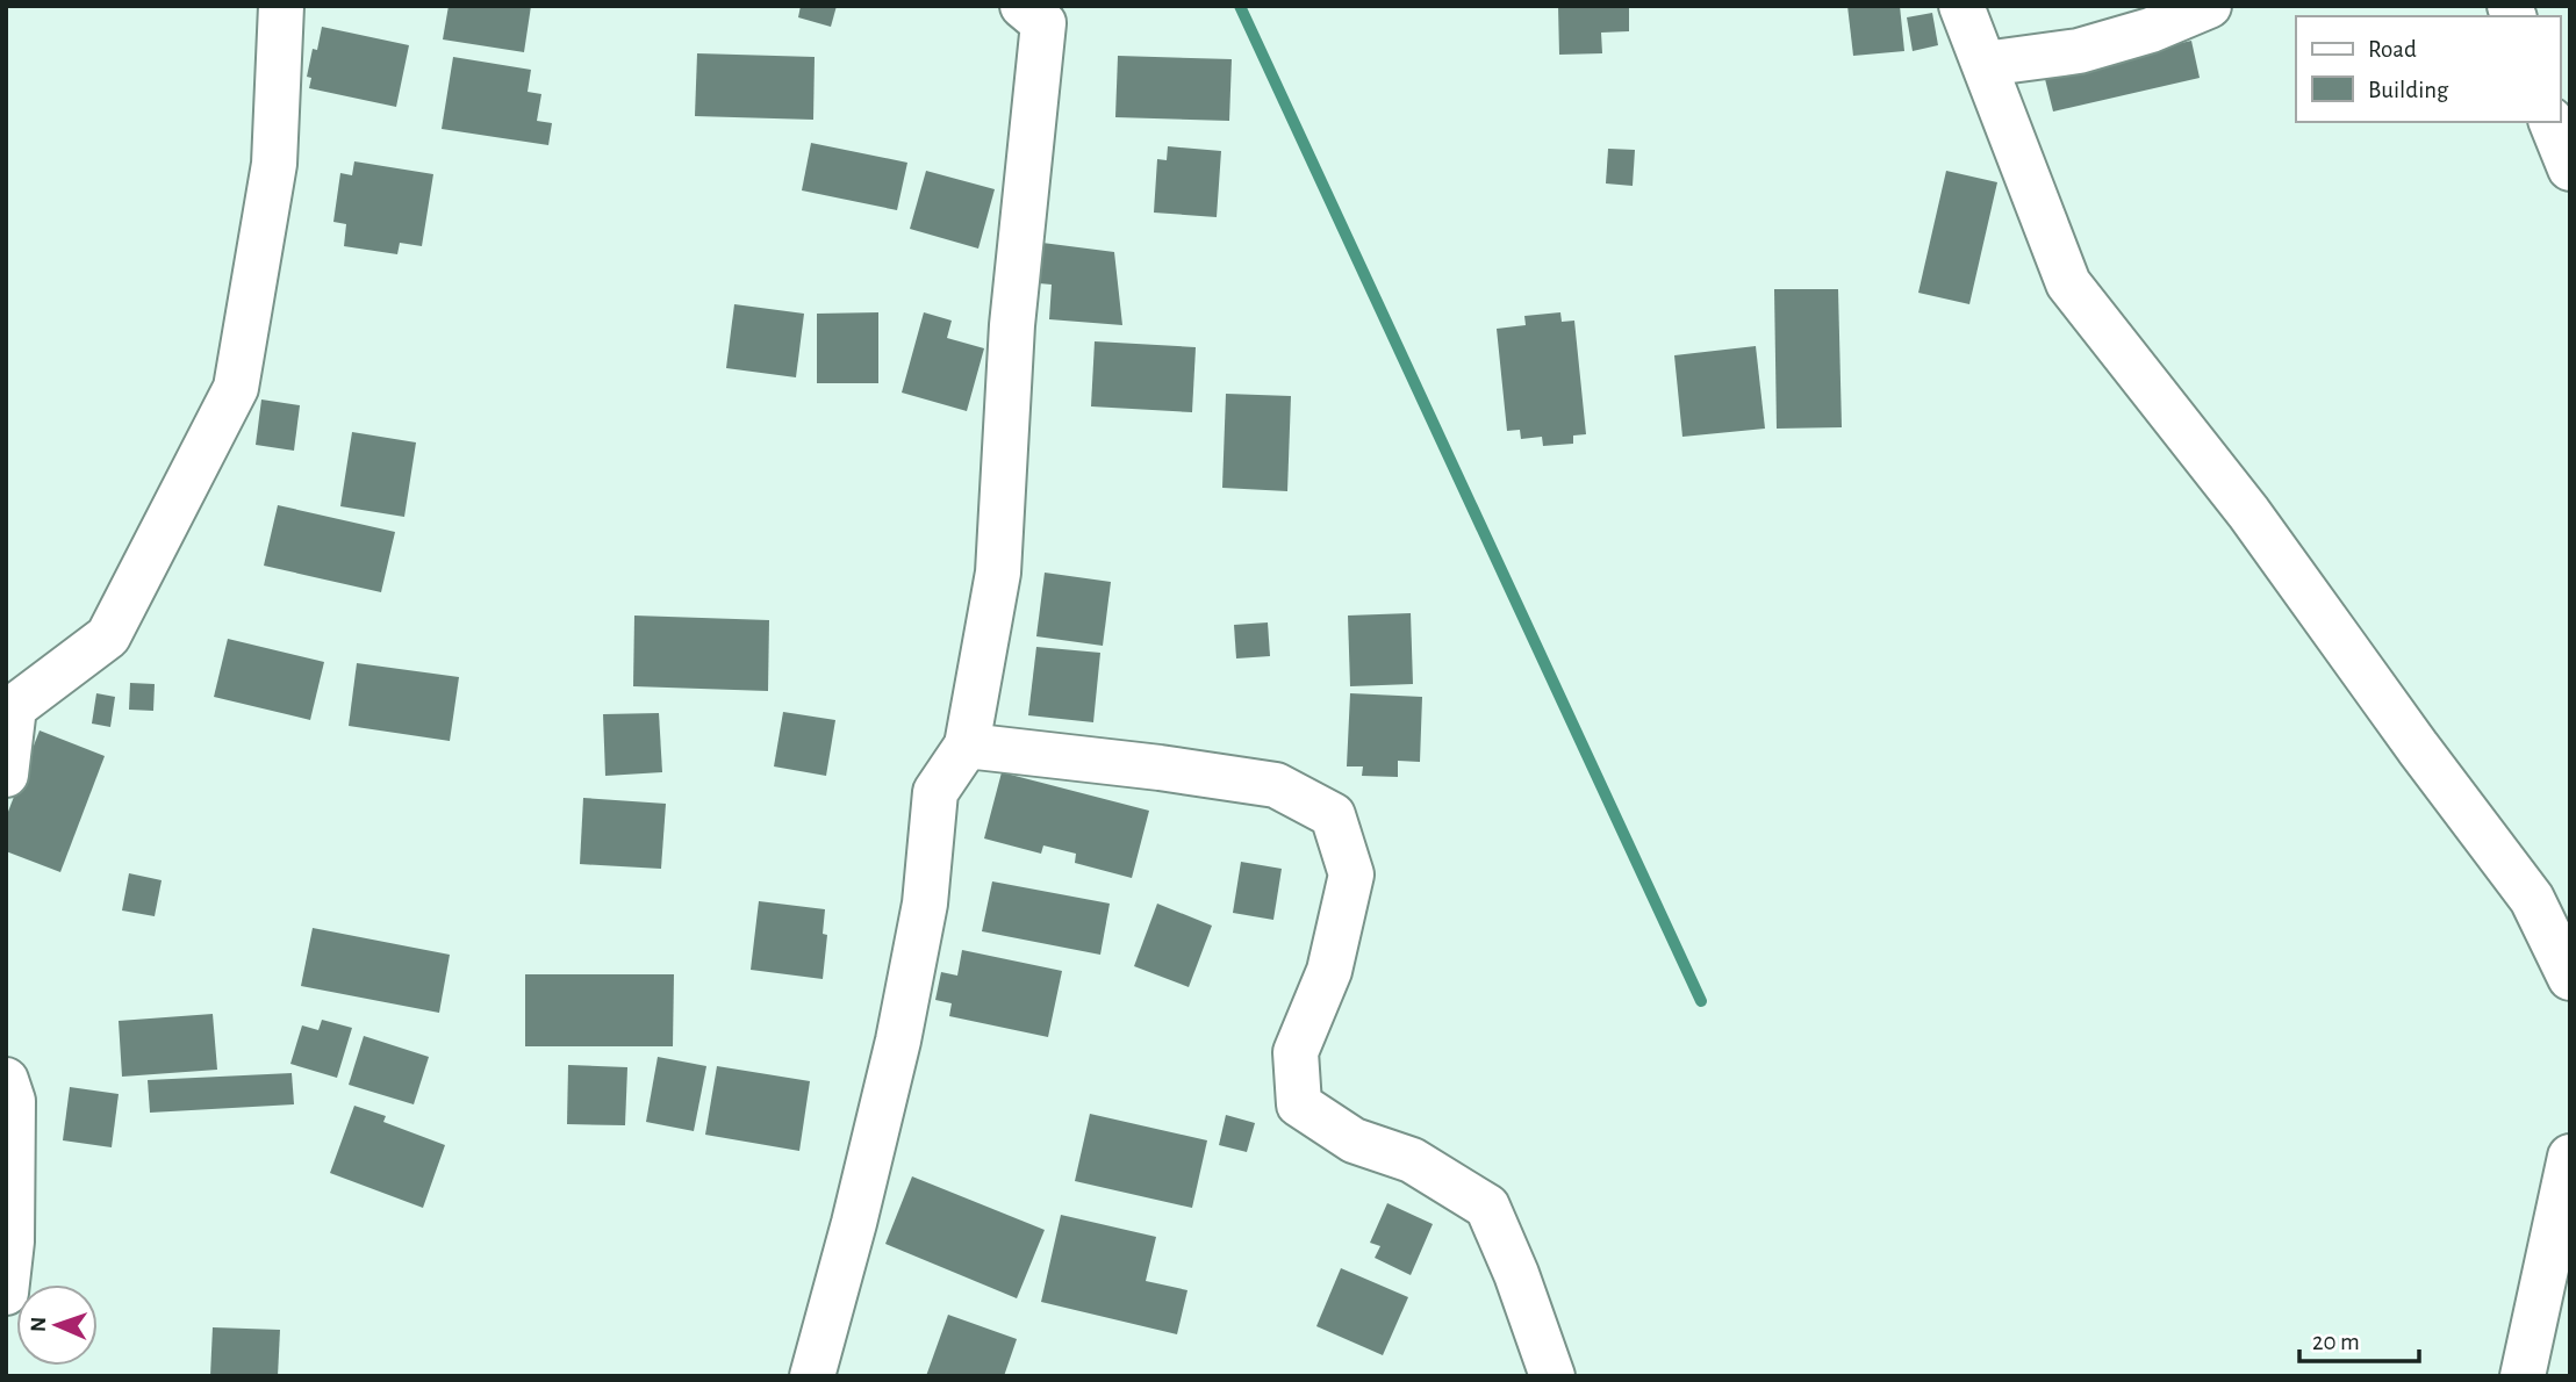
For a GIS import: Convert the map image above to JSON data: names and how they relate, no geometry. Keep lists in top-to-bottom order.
{
  "legend": ["Road", "Building"],
  "scale_bar": "20 m",
  "north": "left"
}
